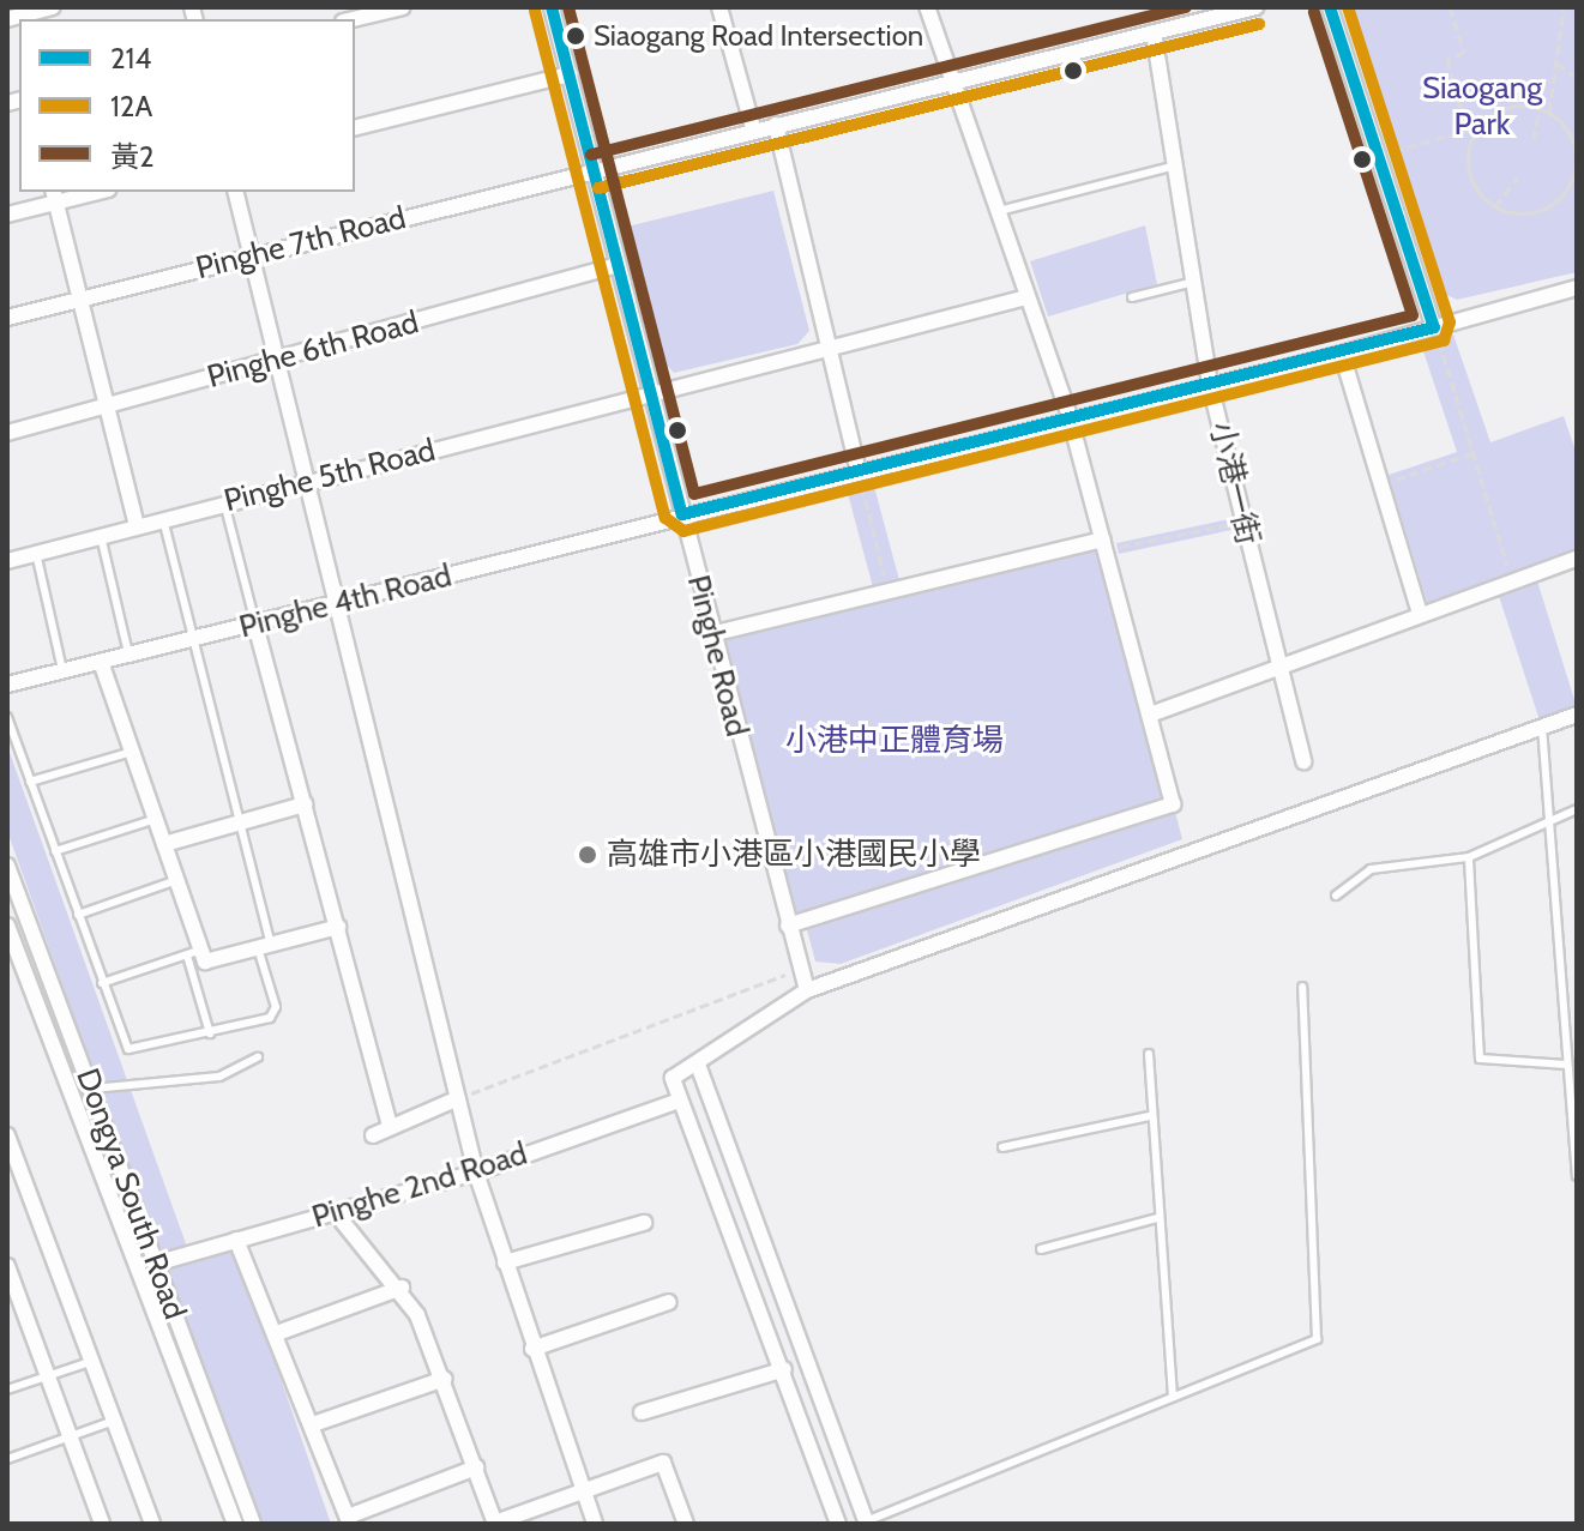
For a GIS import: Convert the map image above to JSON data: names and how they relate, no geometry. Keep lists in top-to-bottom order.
{
  "streets": {
    "street": [
      "Pinghe 7th Road",
      "Pinghe 6th Road",
      "Pinghe 5th Road",
      "小港一街",
      "Pinghe 4th Road",
      "Pinghe Road",
      "Pinghe 2nd Road",
      "Dongya South Road"
    ]
  },
  "crossings": [
    ["Pinghe 7th Road", "小港一街"],
    ["Pinghe 7th Road", "Pinghe Road"],
    ["Pinghe 6th Road", "Pinghe Road"],
    ["Pinghe 5th Road", "Pinghe Road"],
    ["小港一街", "Pinghe 4th Road"],
    ["Pinghe 4th Road", "Pinghe Road"],
    ["Pinghe 2nd Road", "Dongya South Road"]
  ],
  "parks": ["Siaogang Park", "小港中正體育場"],
  "places": ["Siaogang Road Intersection", "高雄市小港區小港國民小學"],
  "lines": ["transit line 214", "transit line 12A", "transit line 黃2"],
  "legend": ["214", "12A", "黃2"]
}
